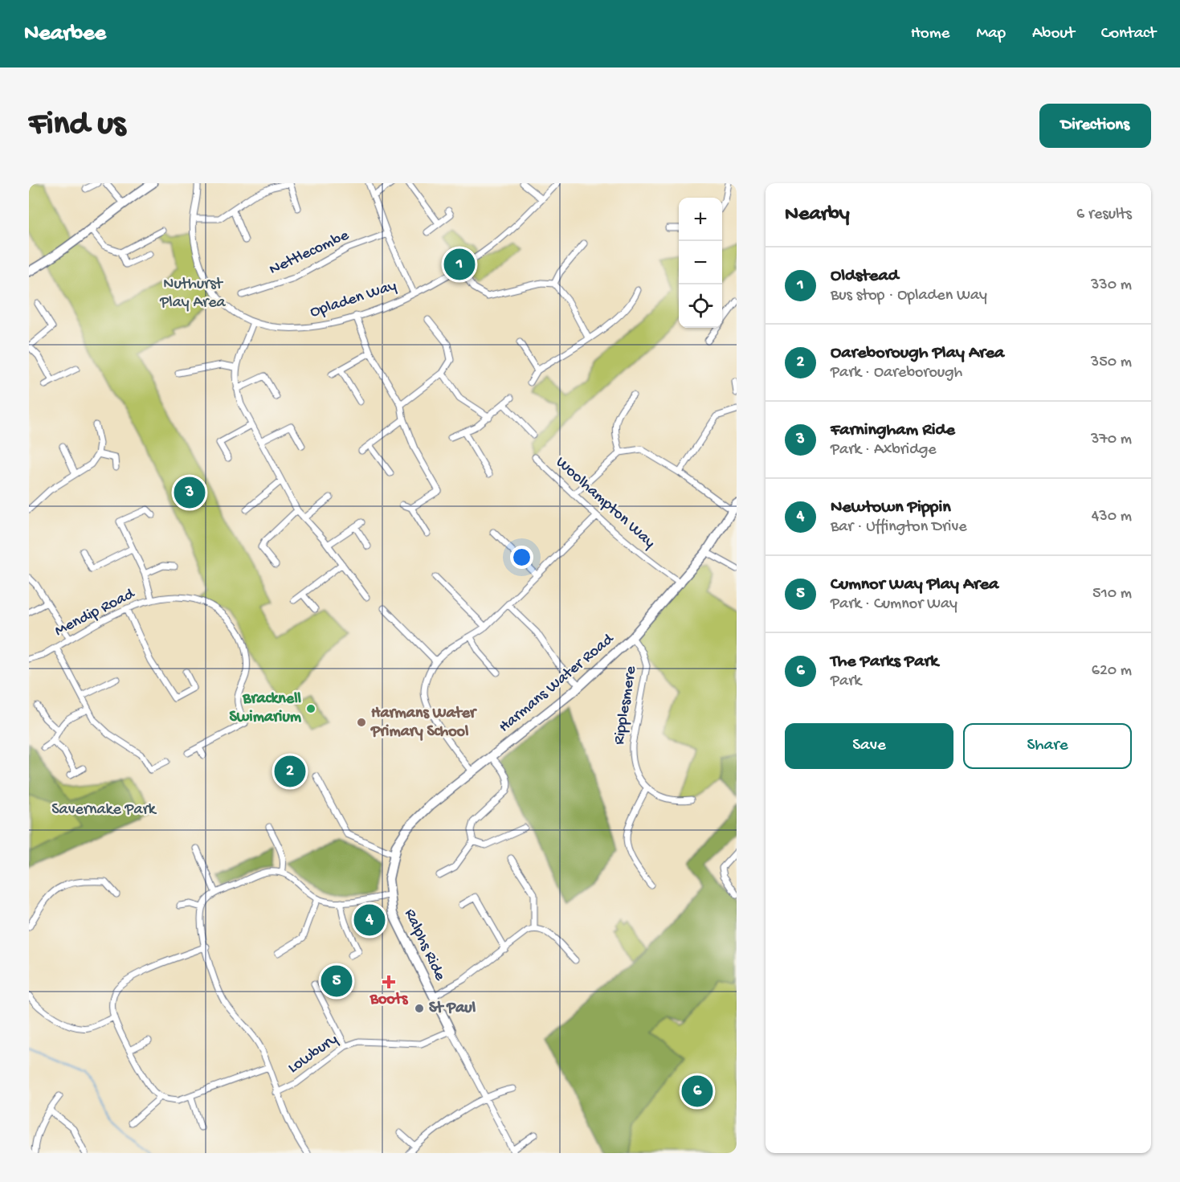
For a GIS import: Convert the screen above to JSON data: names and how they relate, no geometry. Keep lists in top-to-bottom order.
{
  "streets": {
    "street": [
      "Nettlecombe",
      "Opladen Way",
      "Woolhampton Way",
      "Mendip Road",
      "Harmans Water Road",
      "Ripplesmere",
      "Ralphs Ride",
      "Lowbury"
    ]
  },
  "crossings": [
    ["Woolhampton Way", "Harmans Water Road"],
    ["Harmans Water Road", "Ripplesmere"],
    ["Harmans Water Road", "Ralphs Ride"],
    ["Ralphs Ride", "Lowbury"]
  ],
  "parks": ["Nuthurst Play Area", "Savernake Park"],
  "places": {
    "other": ["Bracknell Swimarium", "Harmans Water Primary School", "St Paul"],
    "health": ["Boots"]
  },
  "page": {
    "header": "Nearbee",
    "nav": [
      "Home",
      "Map",
      "About",
      "Contact"
    ],
    "buttons": [
      "Directions",
      ["Save", "Share"]
    ],
    "title": "Find us",
    "heading": ["Nearby", "6 results"],
    "map_buttons": ["+", "−"],
    "list": [
      {
        "mark": "1",
        "name": "Oldstead",
        "note": "Bus stop · Opladen Way",
        "value": "330 m"
      },
      {
        "mark": "2",
        "name": "Oareborough Play Area",
        "note": "Park · Oareborough",
        "value": "350 m"
      },
      {
        "mark": "3",
        "name": "Farningham Ride",
        "note": "Park · Axbridge",
        "value": "370 m"
      },
      {
        "mark": "4",
        "name": "Newtown Pippin",
        "note": "Bar · Uffington Drive",
        "value": "430 m"
      },
      {
        "mark": "5",
        "name": "Cumnor Way Play Area",
        "note": "Park · Cumnor Way",
        "value": "510 m"
      },
      {
        "mark": "6",
        "name": "The Parks Park",
        "note": "Park",
        "value": "620 m"
      }
    ],
    "pins": [
      "1",
      "3",
      "2",
      "4",
      "5",
      "6"
    ]
  }
}
